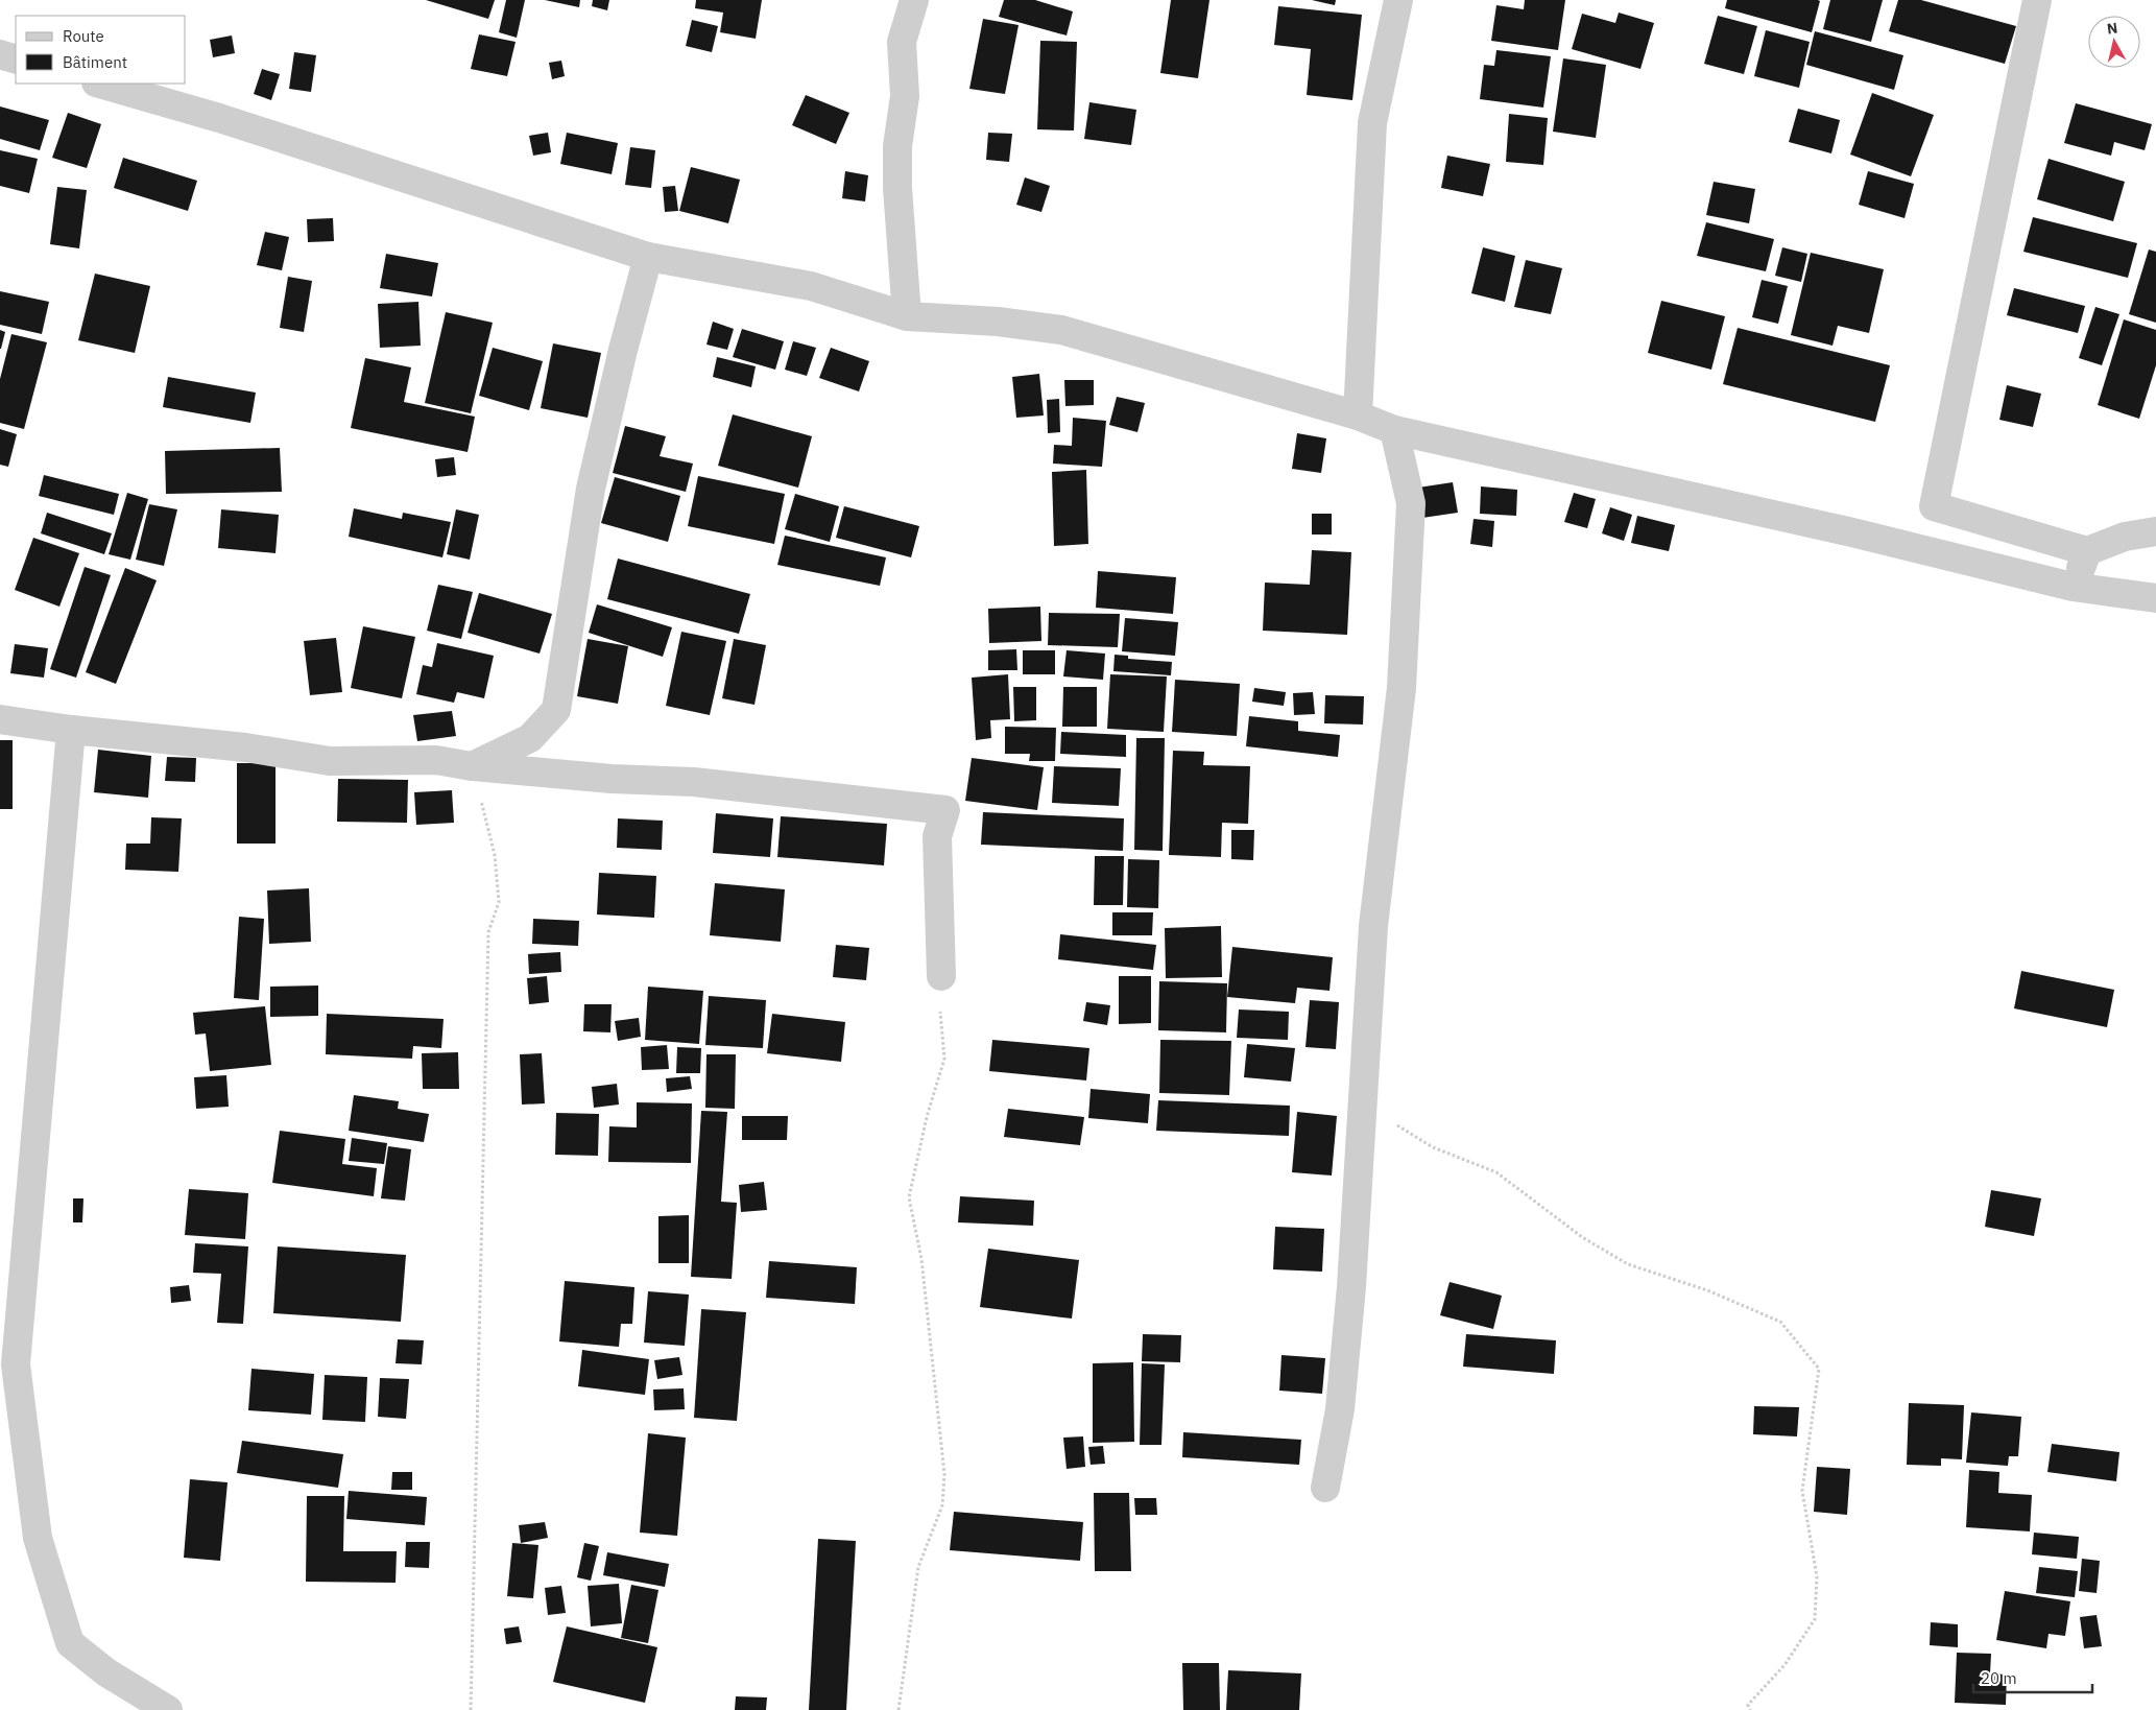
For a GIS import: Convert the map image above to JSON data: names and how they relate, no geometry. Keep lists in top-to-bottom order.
{
  "legend": ["Route", "Bâtiment"],
  "scale_bar": "20 m",
  "north": "top"
}
